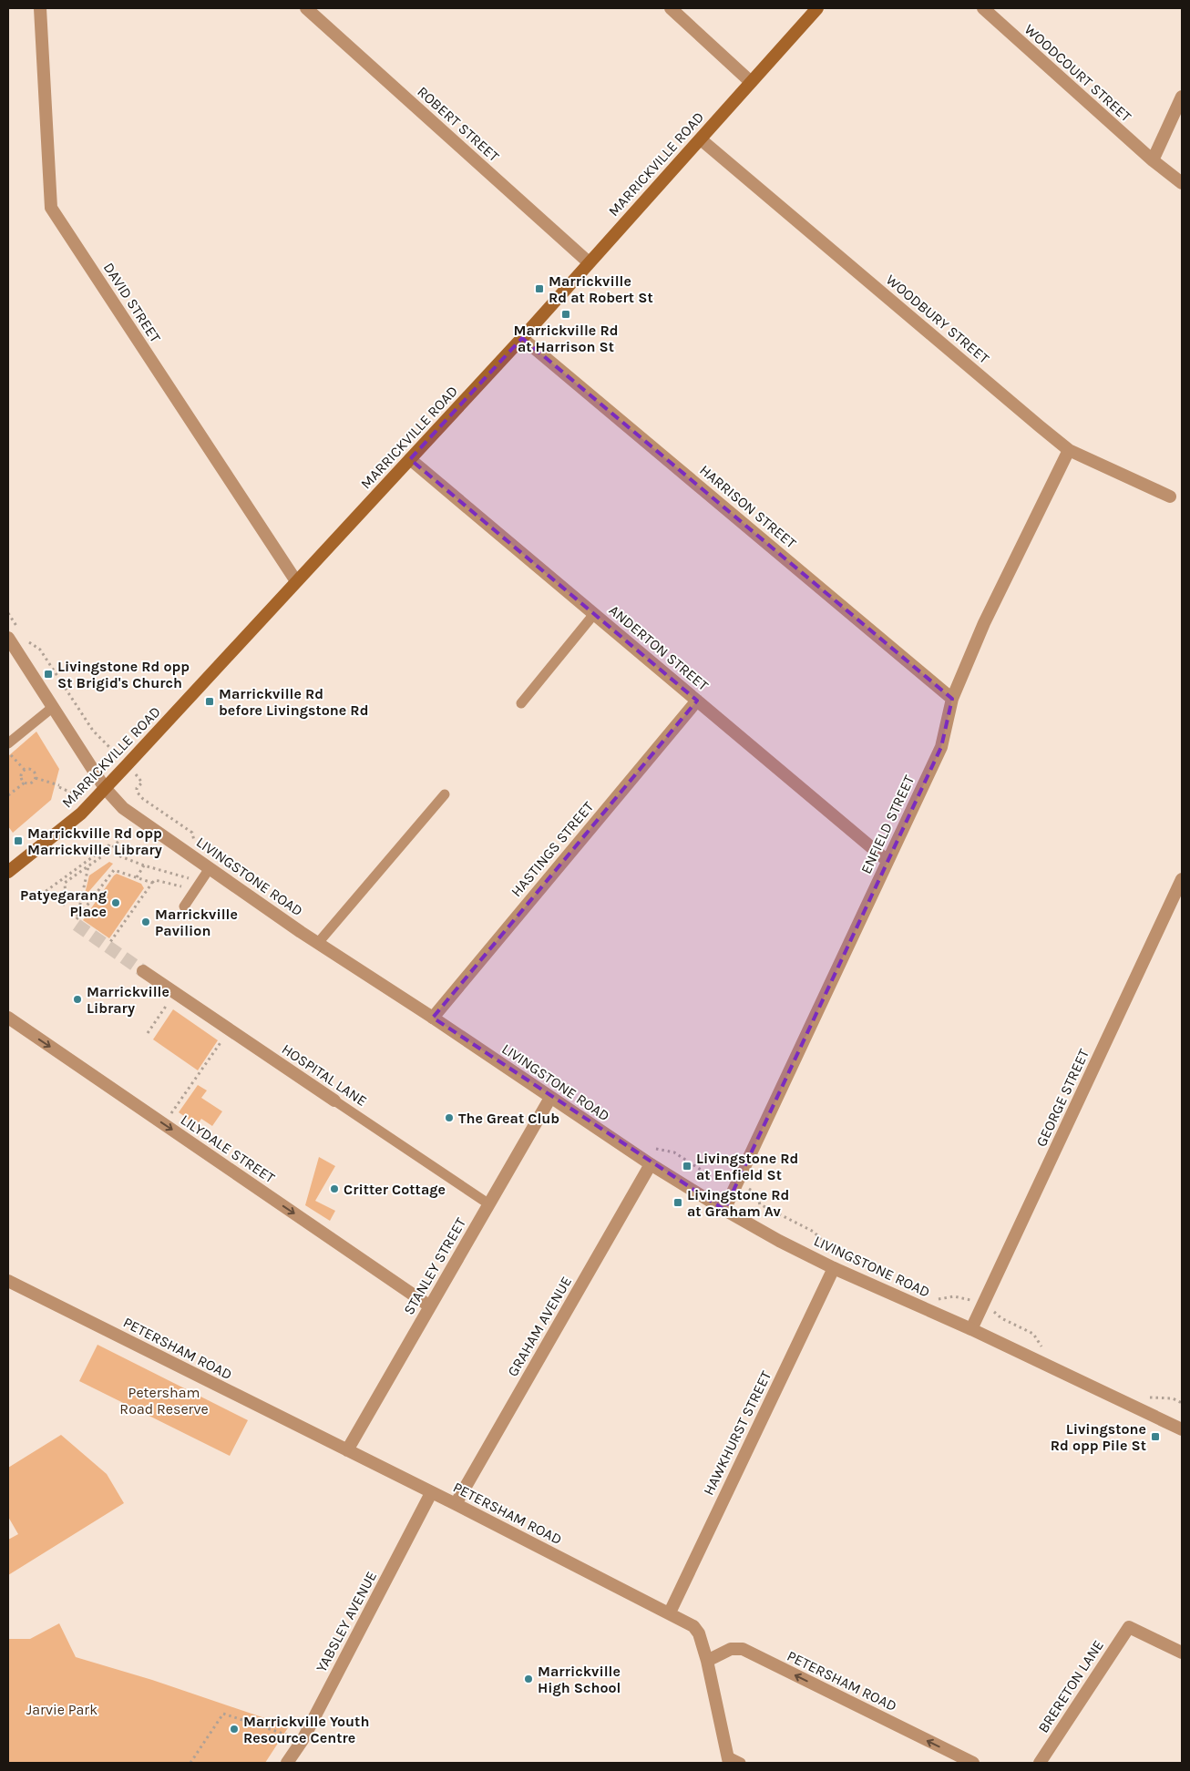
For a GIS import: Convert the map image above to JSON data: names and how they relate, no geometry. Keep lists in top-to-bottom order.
{
  "streets": {
    "main road": ["MARRICKVILLE ROAD"],
    "street": [
      "WOODCOURT STREET",
      "ROBERT STREET",
      "DAVID STREET",
      "WOODBURY STREET",
      "HARRISON STREET",
      "ANDERTON STREET",
      "ENFIELD STREET",
      "HASTINGS STREET",
      "LIVINGSTONE ROAD",
      "HOSPITAL LANE",
      "GEORGE STREET",
      "LILYDALE STREET",
      "STANLEY STREET",
      "GRAHAM AVENUE",
      "PETERSHAM ROAD",
      "HAWKHURST STREET",
      "YABSLEY AVENUE",
      "BRERETON LANE"
    ]
  },
  "crossings": [
    ["ROBERT STREET", "MARRICKVILLE ROAD"],
    ["MARRICKVILLE ROAD", "DAVID STREET"],
    ["MARRICKVILLE ROAD", "WOODBURY STREET"],
    ["MARRICKVILLE ROAD", "HARRISON STREET"],
    ["MARRICKVILLE ROAD", "ANDERTON STREET"],
    ["MARRICKVILLE ROAD", "LIVINGSTONE ROAD"],
    ["WOODBURY STREET", "ENFIELD STREET"],
    ["HARRISON STREET", "ENFIELD STREET"],
    ["ANDERTON STREET", "ENFIELD STREET"],
    ["ANDERTON STREET", "HASTINGS STREET"],
    ["ENFIELD STREET", "LIVINGSTONE ROAD"],
    ["HASTINGS STREET", "LIVINGSTONE ROAD"],
    ["LIVINGSTONE ROAD", "GEORGE STREET"],
    ["LIVINGSTONE ROAD", "STANLEY STREET"],
    ["LIVINGSTONE ROAD", "GRAHAM AVENUE"],
    ["LIVINGSTONE ROAD", "HAWKHURST STREET"],
    ["HOSPITAL LANE", "STANLEY STREET"],
    ["LILYDALE STREET", "STANLEY STREET"],
    ["STANLEY STREET", "PETERSHAM ROAD"],
    ["GRAHAM AVENUE", "PETERSHAM ROAD"],
    ["PETERSHAM ROAD", "HAWKHURST STREET"],
    ["PETERSHAM ROAD", "YABSLEY AVENUE"]
  ],
  "one_way": ["LILYDALE STREET"],
  "parks": ["Petersham Road Reserve", "Jarvie Park"],
  "places": {
    "transit": [
      "Marrickville Rd at Robert St",
      "Marrickville Rd at Harrison St",
      "Livingstone Rd opp St Brigid's Church",
      "Marrickville Rd before Livingstone Rd",
      "Marrickville Rd opp Marrickville Library",
      "Livingstone Rd at Enfield St",
      "Livingstone Rd at Graham Av",
      "Livingstone Rd opp Pile St"
    ],
    "other": [
      "Patyegarang Place",
      "Marrickville Pavilion",
      "Marrickville Library",
      "The Great Club",
      "Critter Cottage",
      "Marrickville High School",
      "Marrickville Youth Resource Centre"
    ]
  }
}
